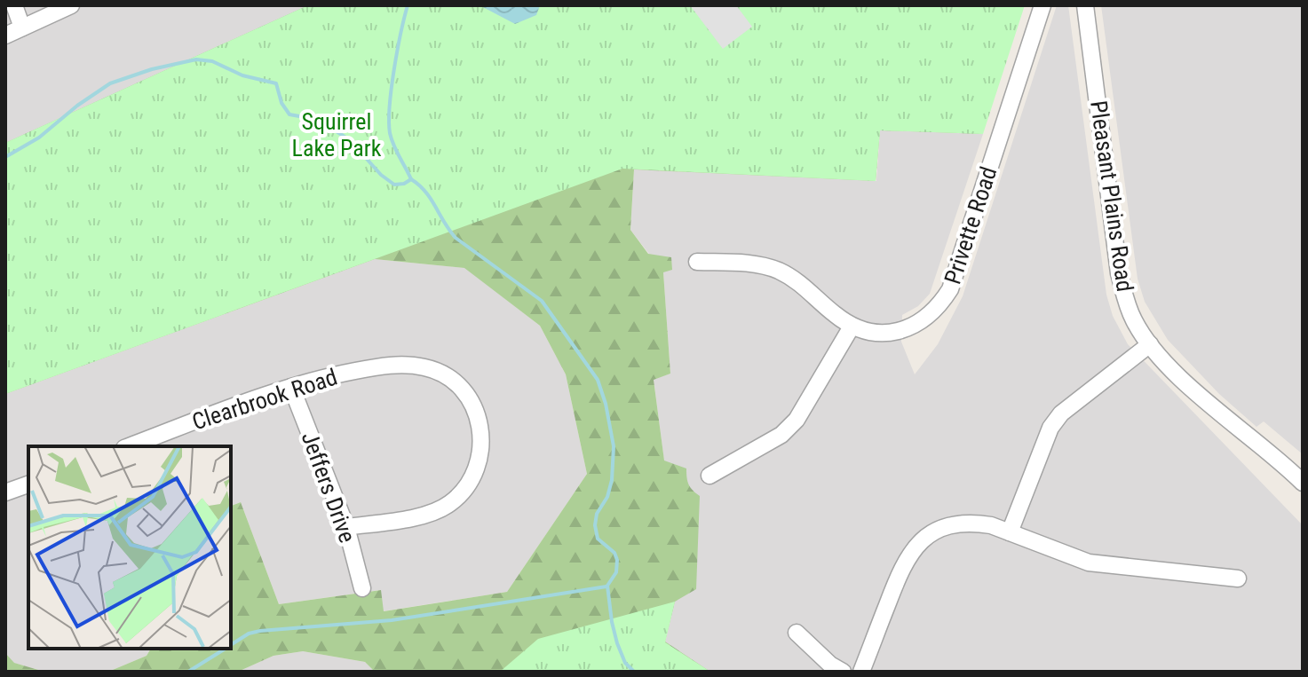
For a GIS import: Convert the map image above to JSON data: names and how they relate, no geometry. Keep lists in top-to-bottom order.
{
  "streets": {
    "street": [
      "Pleasant Plains Road",
      "Privette Road",
      "Clearbrook Road",
      "Jeffers Drive"
    ]
  },
  "crossings": [
    ["Clearbrook Road", "Jeffers Drive"]
  ],
  "parks": ["Squirrel Lake Park"]
}
